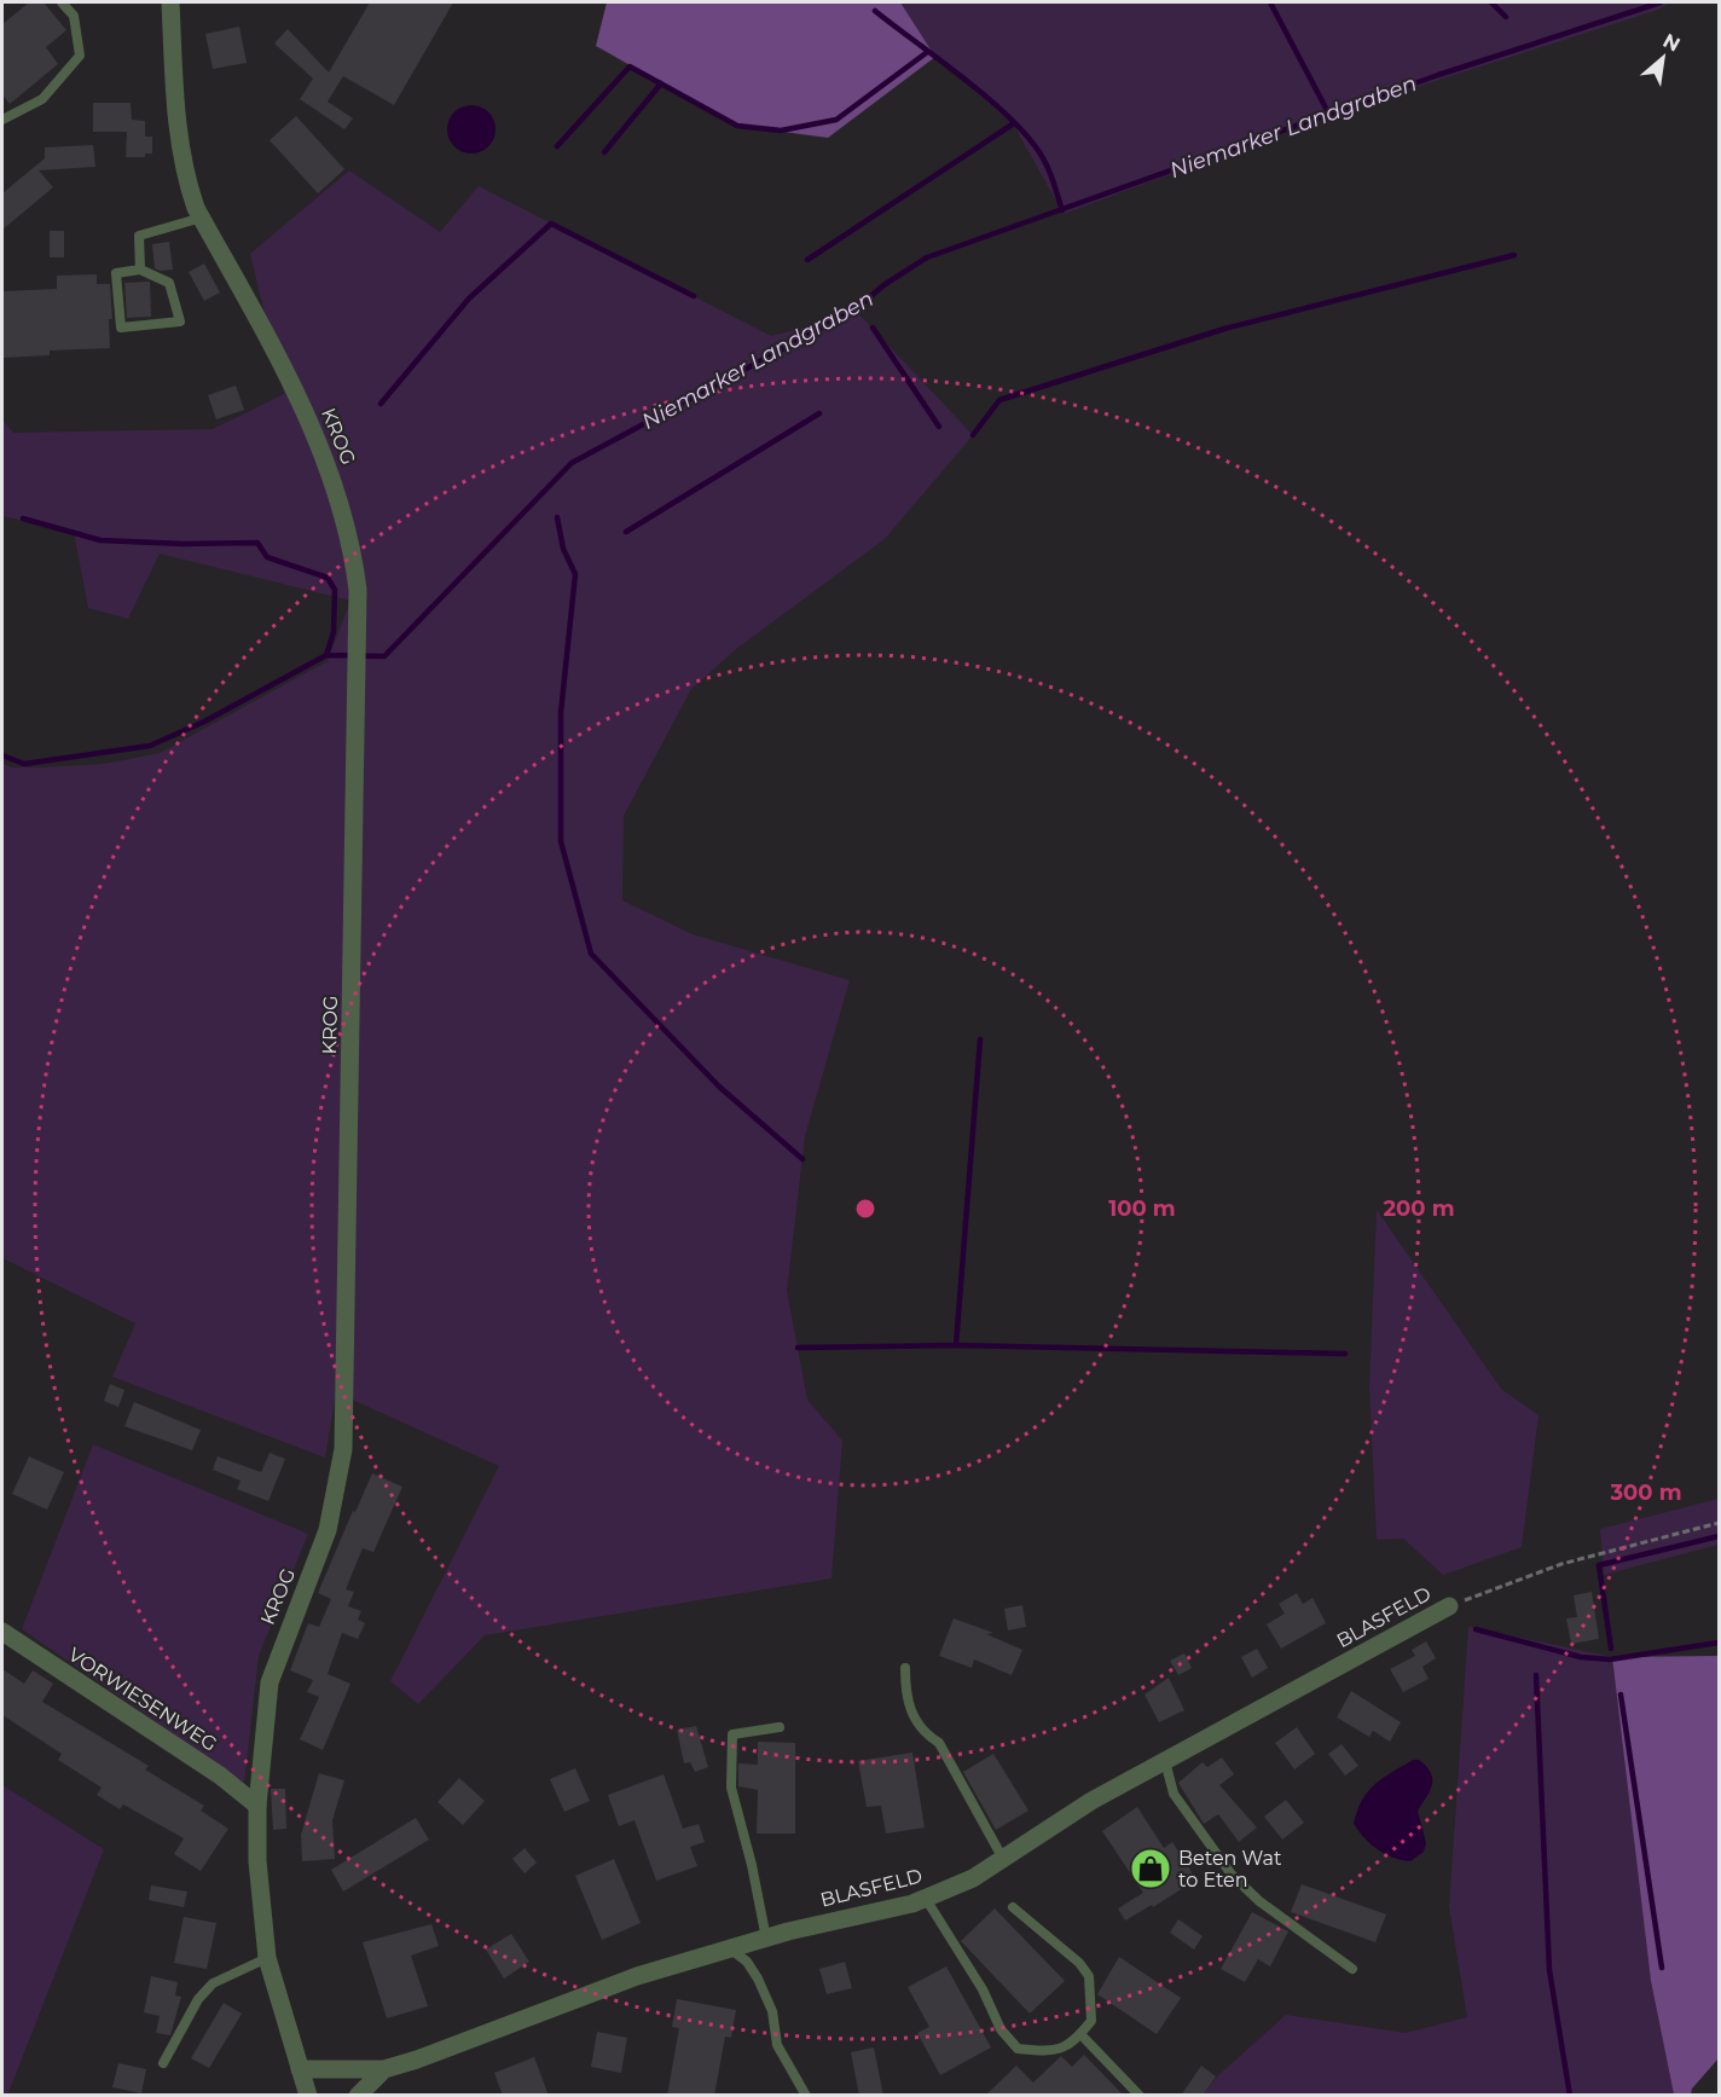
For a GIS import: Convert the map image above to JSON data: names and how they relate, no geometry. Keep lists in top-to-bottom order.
{
  "streets": {
    "street": ["KROG", "BLASFELD", "VORWIESENWEG"]
  },
  "crossings": [
    ["KROG", "BLASFELD"],
    ["KROG", "VORWIESENWEG"]
  ],
  "water": ["Niemarker Landgraben"],
  "places": {
    "shop": ["Beten Wat to Eten"]
  },
  "north": "top right",
  "rings": ["100 m", "200 m", "300 m"]
}
